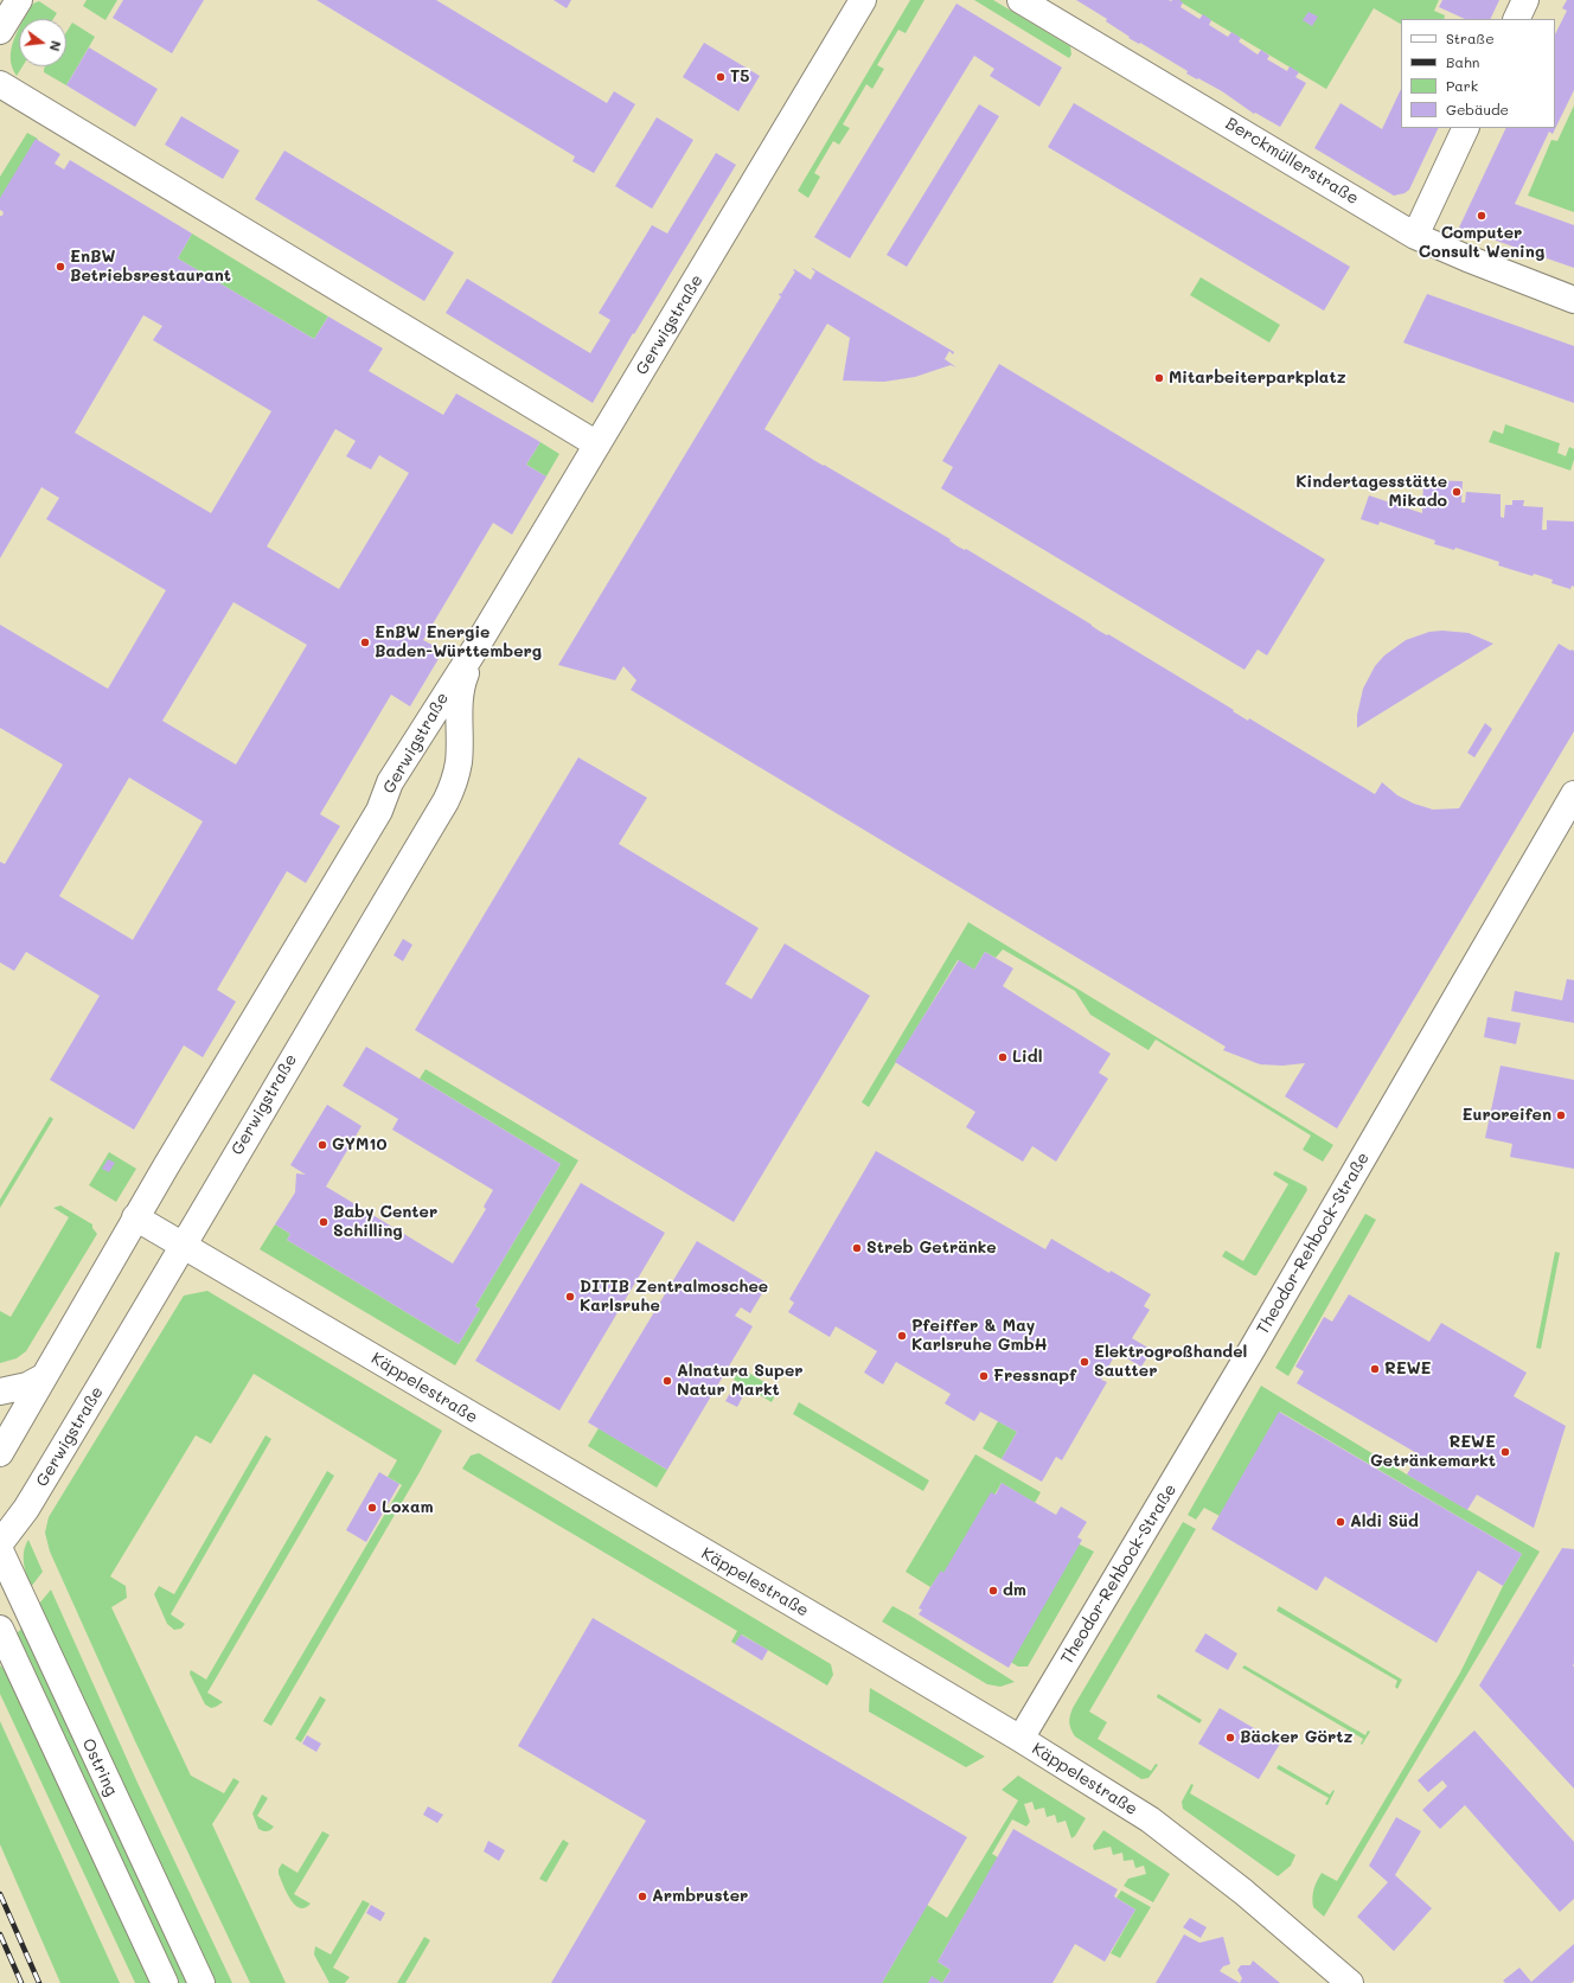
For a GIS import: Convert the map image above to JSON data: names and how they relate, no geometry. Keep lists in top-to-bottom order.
{
  "streets": {
    "street": [
      "Berckmüllerstraße",
      "Gerwigstraße",
      "Theodor-Rehbock-Straße",
      "Käppelestraße",
      "Ostring"
    ]
  },
  "crossings": [
    ["Gerwigstraße", "Käppelestraße"],
    ["Theodor-Rehbock-Straße", "Käppelestraße"]
  ],
  "places": [
    "T5",
    "Computer Consult Wening",
    "EnBW Betriebsrestaurant",
    "Mitarbeiterparkplatz",
    "Kindertagesstätte Mikado",
    "EnBW Energie Baden-Württemberg",
    "Lidl",
    "Euroreifen",
    "GYM10",
    "Baby Center Schilling",
    "Streb Getränke",
    "DITIB Zentralmoschee Karlsruhe",
    "Pfeiffer & May Karlsruhe GmbH",
    "Elektrogroßhandel Sautter",
    "REWE",
    "Fressnapf",
    "Alnatura Super Natur Markt",
    "REWE Getränkemarkt",
    "Loxam",
    "Aldi Süd",
    "dm",
    "Bäcker Görtz",
    "Armbruster"
  ],
  "legend": [
    "Straße",
    "Bahn",
    "Park",
    "Gebäude"
  ],
  "north": "right"
}
